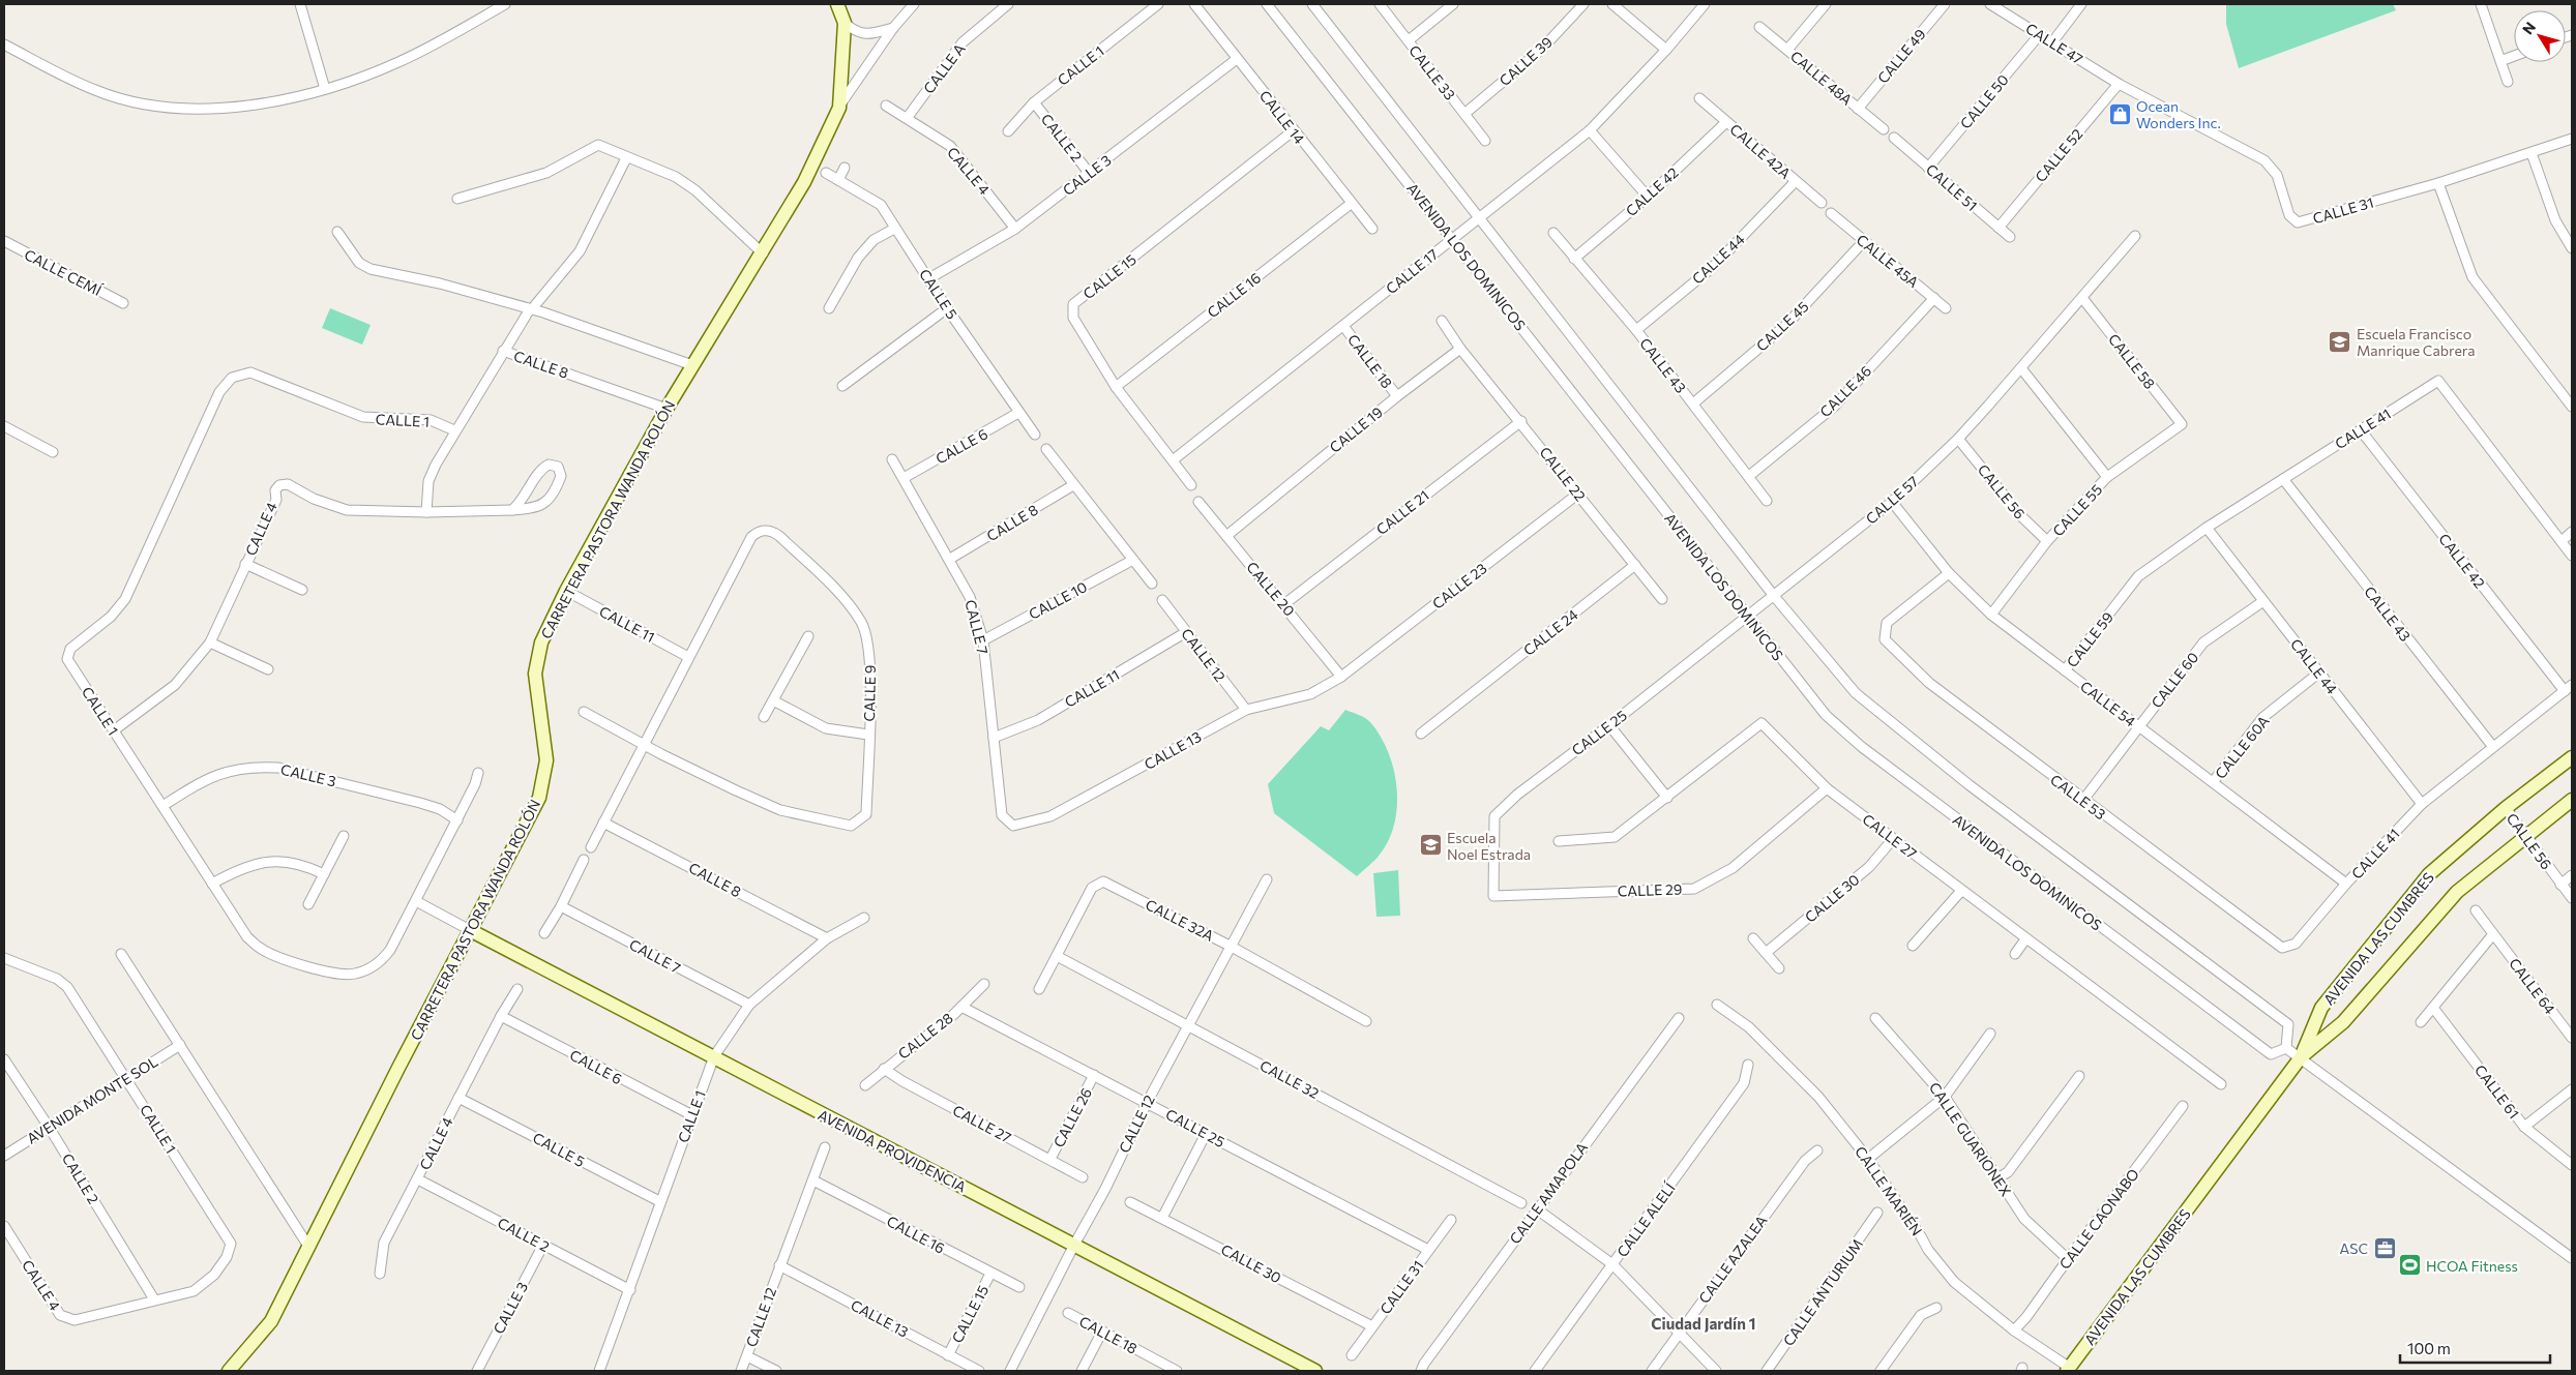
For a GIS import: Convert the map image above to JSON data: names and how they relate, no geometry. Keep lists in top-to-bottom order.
{
  "streets": {
    "street": [
      "CALLE 47",
      "CALLE 49",
      "CALLE 39",
      "CALLE 1",
      "CALLE A",
      "CALLE 33",
      "CALLE 48A",
      "CALLE 50",
      "CALLE 14",
      "CALLE 2",
      "CALLE 42A",
      "CALLE 52",
      "CALLE 4",
      "CALLE 3",
      "CALLE 51",
      "CALLE 42",
      "CALLE 31",
      "AVENIDA LOS DOMINICOS",
      "CALLE 44",
      "CALLE 45A",
      "CALLE 17",
      "CALLE CEMÍ",
      "CALLE 15",
      "CALLE 5",
      "CALLE 16",
      "CALLE 45",
      "CALLE 18",
      "CALLE 58",
      "CALLE 8",
      "CALLE 43",
      "CALLE 46",
      "CALLE 41",
      "CALLE 19",
      "CALLE 6",
      "CALLE 22",
      "CALLE 56",
      "CALLE 57",
      "CALLE 55",
      "CALLE 21",
      "CARRETERA PASTORA WANDA ROLÓN",
      "CALLE 23",
      "CALLE 20",
      "CALLE 10",
      "CALLE 11",
      "CALLE 7",
      "CALLE 24",
      "CALLE 59",
      "CALLE 12",
      "CALLE 60",
      "CALLE 9",
      "CALLE 54",
      "CALLE 25",
      "CALLE 60A",
      "CALLE 13",
      "CALLE 53",
      "CALLE 27",
      "CALLE 29",
      "CALLE 30",
      "CALLE 32A",
      "AVENIDA LAS CUMBRES",
      "CALLE 64",
      "CALLE 28",
      "CALLE 32",
      "CALLE 61",
      "AVENIDA MONTE SOL",
      "CALLE 26",
      "CALLE GUARIONEX",
      "AVENIDA PROVIDENCIA",
      "CALLE MARIÉN",
      "CALLE AMAPOLA",
      "CALLE CAONABO",
      "CALLE ALELÍ",
      "CALLE AZALEA",
      "CALLE ANTURIUM"
    ]
  },
  "crossings": [
    ["CALLE 47", "CALLE 50"],
    ["CALLE 47", "CALLE 52"],
    ["CALLE 47", "CALLE 31"],
    ["CALLE 49", "CALLE 48A"],
    ["CALLE 39", "CALLE 33"],
    ["CALLE 1", "CALLE 2"],
    ["CALLE 1", "CALLE 4"],
    ["CALLE 1", "CALLE 3"],
    ["CALLE 1", "CALLE 5"],
    ["CALLE 1", "CALLE 8"],
    ["CALLE 1", "CALLE 6"],
    ["CALLE 1", "CALLE 7"],
    ["CALLE 1", "AVENIDA MONTE SOL"],
    ["CALLE 1", "AVENIDA PROVIDENCIA"],
    ["CALLE A", "CALLE 4"],
    ["CALLE 50", "CALLE 51"],
    ["CALLE 14", "CALLE 3"],
    ["CALLE 14", "CALLE 15"],
    ["CALLE 14", "CALLE 16"],
    ["CALLE 2", "CALLE 4"],
    ["CALLE 2", "CALLE 3"],
    ["CALLE 2", "AVENIDA MONTE SOL"],
    ["CALLE 42A", "CALLE 42"],
    ["CALLE 42A", "CALLE 44"],
    ["CALLE 52", "CALLE 51"],
    ["CALLE 52", "CALLE 31"],
    ["CALLE 4", "CALLE 3"],
    ["CALLE 4", "CALLE 5"],
    ["CALLE 4", "CALLE 6"],
    ["CALLE 3", "CALLE 5"],
    ["CALLE 42", "CALLE 43"],
    ["CALLE 42", "CALLE 41"],
    ["CALLE 31", "CALLE 25"],
    ["CALLE 31", "CALLE 30"],
    ["AVENIDA LOS DOMINICOS", "CALLE 17"],
    ["AVENIDA LOS DOMINICOS", "CALLE 57"],
    ["AVENIDA LOS DOMINICOS", "CALLE 25"],
    ["CALLE 44", "CALLE 43"],
    ["CALLE 44", "CALLE 41"],
    ["CALLE 44", "CALLE 60"],
    ["CALLE 44", "CALLE 60A"],
    ["CALLE 45A", "CALLE 45"],
    ["CALLE 45A", "CALLE 46"],
    ["CALLE 17", "CALLE 15"],
    ["CALLE 17", "CALLE 18"],
    ["CALLE 15", "CALLE 16"],
    ["CALLE 15", "CALLE 13"],
    ["CALLE 5", "CALLE 6"],
    ["CALLE 16", "CALLE 12"],
    ["CALLE 45", "CALLE 43"],
    ["CALLE 18", "CALLE 19"],
    ["CALLE 58", "CALLE 57"],
    ["CALLE 58", "CALLE 55"],
    ["CALLE 8", "CARRETERA PASTORA WANDA ROLÓN"],
    ["CALLE 8", "CALLE 7"],
    ["CALLE 8", "CALLE 9"],
    ["CALLE 43", "CALLE 46"],
    ["CALLE 43", "CALLE 41"],
    ["CALLE 41", "CALLE 59"],
    ["CALLE 41", "CALLE 54"],
    ["CALLE 41", "CALLE 53"],
    ["CALLE 19", "CALLE 22"],
    ["CALLE 19", "CALLE 20"],
    ["CALLE 6", "CALLE 7"],
    ["CALLE 22", "CALLE 21"],
    ["CALLE 22", "CALLE 23"],
    ["CALLE 22", "CALLE 24"],
    ["CALLE 56", "CALLE 57"],
    ["CALLE 56", "CALLE 55"],
    ["CALLE 56", "AVENIDA LAS CUMBRES"],
    ["CALLE 57", "CALLE 54"],
    ["CALLE 57", "CALLE 25"],
    ["CALLE 55", "CALLE 54"],
    ["CALLE 21", "CALLE 20"],
    ["CARRETERA PASTORA WANDA ROLÓN", "CALLE 11"],
    ["CARRETERA PASTORA WANDA ROLÓN", "AVENIDA PROVIDENCIA"],
    ["CALLE 23", "CALLE 20"],
    ["CALLE 23", "CALLE 13"],
    ["CALLE 20", "CALLE 13"],
    ["CALLE 10", "CALLE 7"],
    ["CALLE 11", "CALLE 7"],
    ["CALLE 11", "CALLE 12"],
    ["CALLE 11", "CALLE 9"],
    ["CALLE 7", "CALLE 13"],
    ["CALLE 59", "CALLE 54"],
    ["CALLE 12", "CALLE 25"],
    ["CALLE 12", "CALLE 13"],
    ["CALLE 12", "CALLE 32A"],
    ["CALLE 12", "CALLE 32"],
    ["CALLE 12", "AVENIDA PROVIDENCIA"],
    ["CALLE 60", "CALLE 54"],
    ["CALLE 60", "CALLE 53"],
    ["CALLE 54", "CALLE 60A"],
    ["CALLE 54", "CALLE 53"],
    ["CALLE 25", "CALLE 29"],
    ["CALLE 25", "CALLE 28"],
    ["CALLE 25", "CALLE 26"],
    ["CALLE 27", "CALLE 29"],
    ["CALLE 27", "CALLE 30"],
    ["CALLE 27", "CALLE 28"],
    ["CALLE 27", "CALLE 26"],
    ["CALLE 32A", "CALLE 32"],
    ["AVENIDA LAS CUMBRES", "CALLE MARIÉN"],
    ["CALLE GUARIONEX", "CALLE CAONABO"],
    ["CALLE MARIÉN", "CALLE CAONABO"]
  ],
  "districts": ["Ciudad Jardín 1"],
  "places": {
    "shop": ["Ocean Wonders Inc."],
    "school or university": ["Escuela Francisco Manrique Cabrera", "Escuela Noel Estrada"],
    "office": ["ASC"],
    "sports": ["HCOA Fitness"]
  },
  "scale_bar": "100 m",
  "north": "top left"
}
